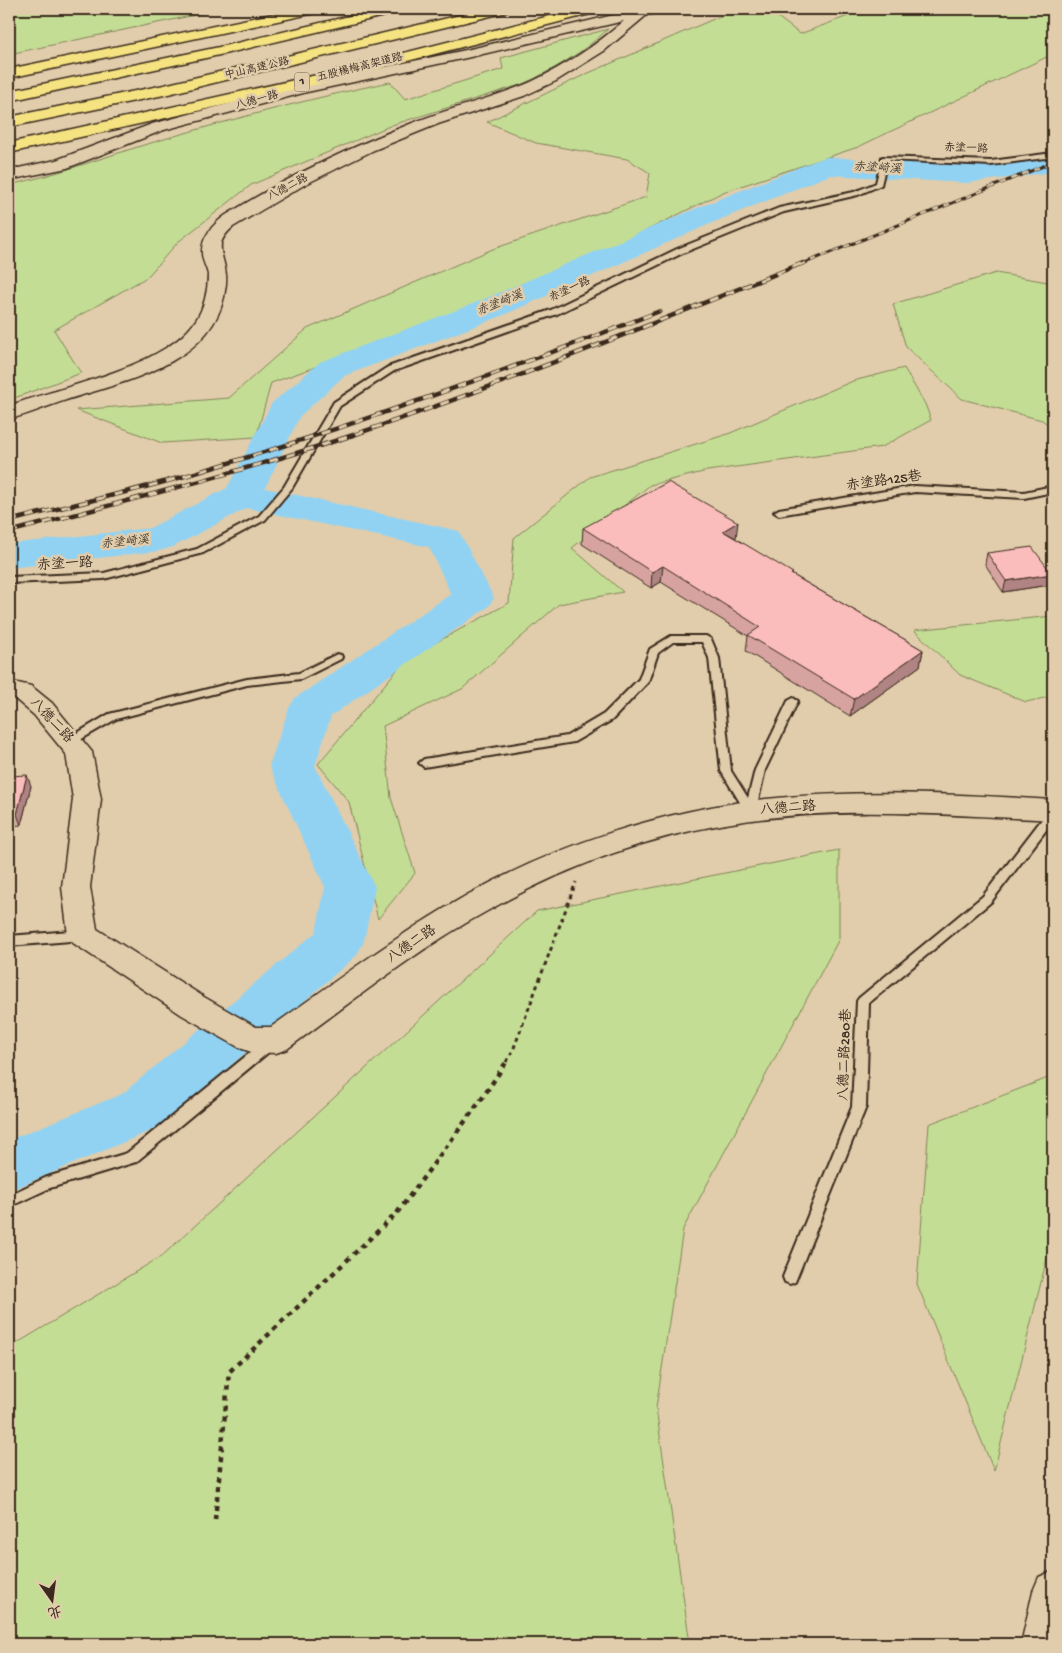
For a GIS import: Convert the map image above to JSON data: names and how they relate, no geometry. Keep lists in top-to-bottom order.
{
  "streets": {
    "highway": ["五股楊梅高架道路", "中山高速公路", "1"],
    "street": ["八德一路", "八德二路"],
    "lane": ["赤塗一路", "赤塗路125巷", "八德二路280巷"]
  },
  "crossings": [
    ["八德一路", "八德二路"],
    ["八德二路", "八德二路280巷"]
  ],
  "water": ["赤塗崎溪"],
  "north": "bottom"
}
